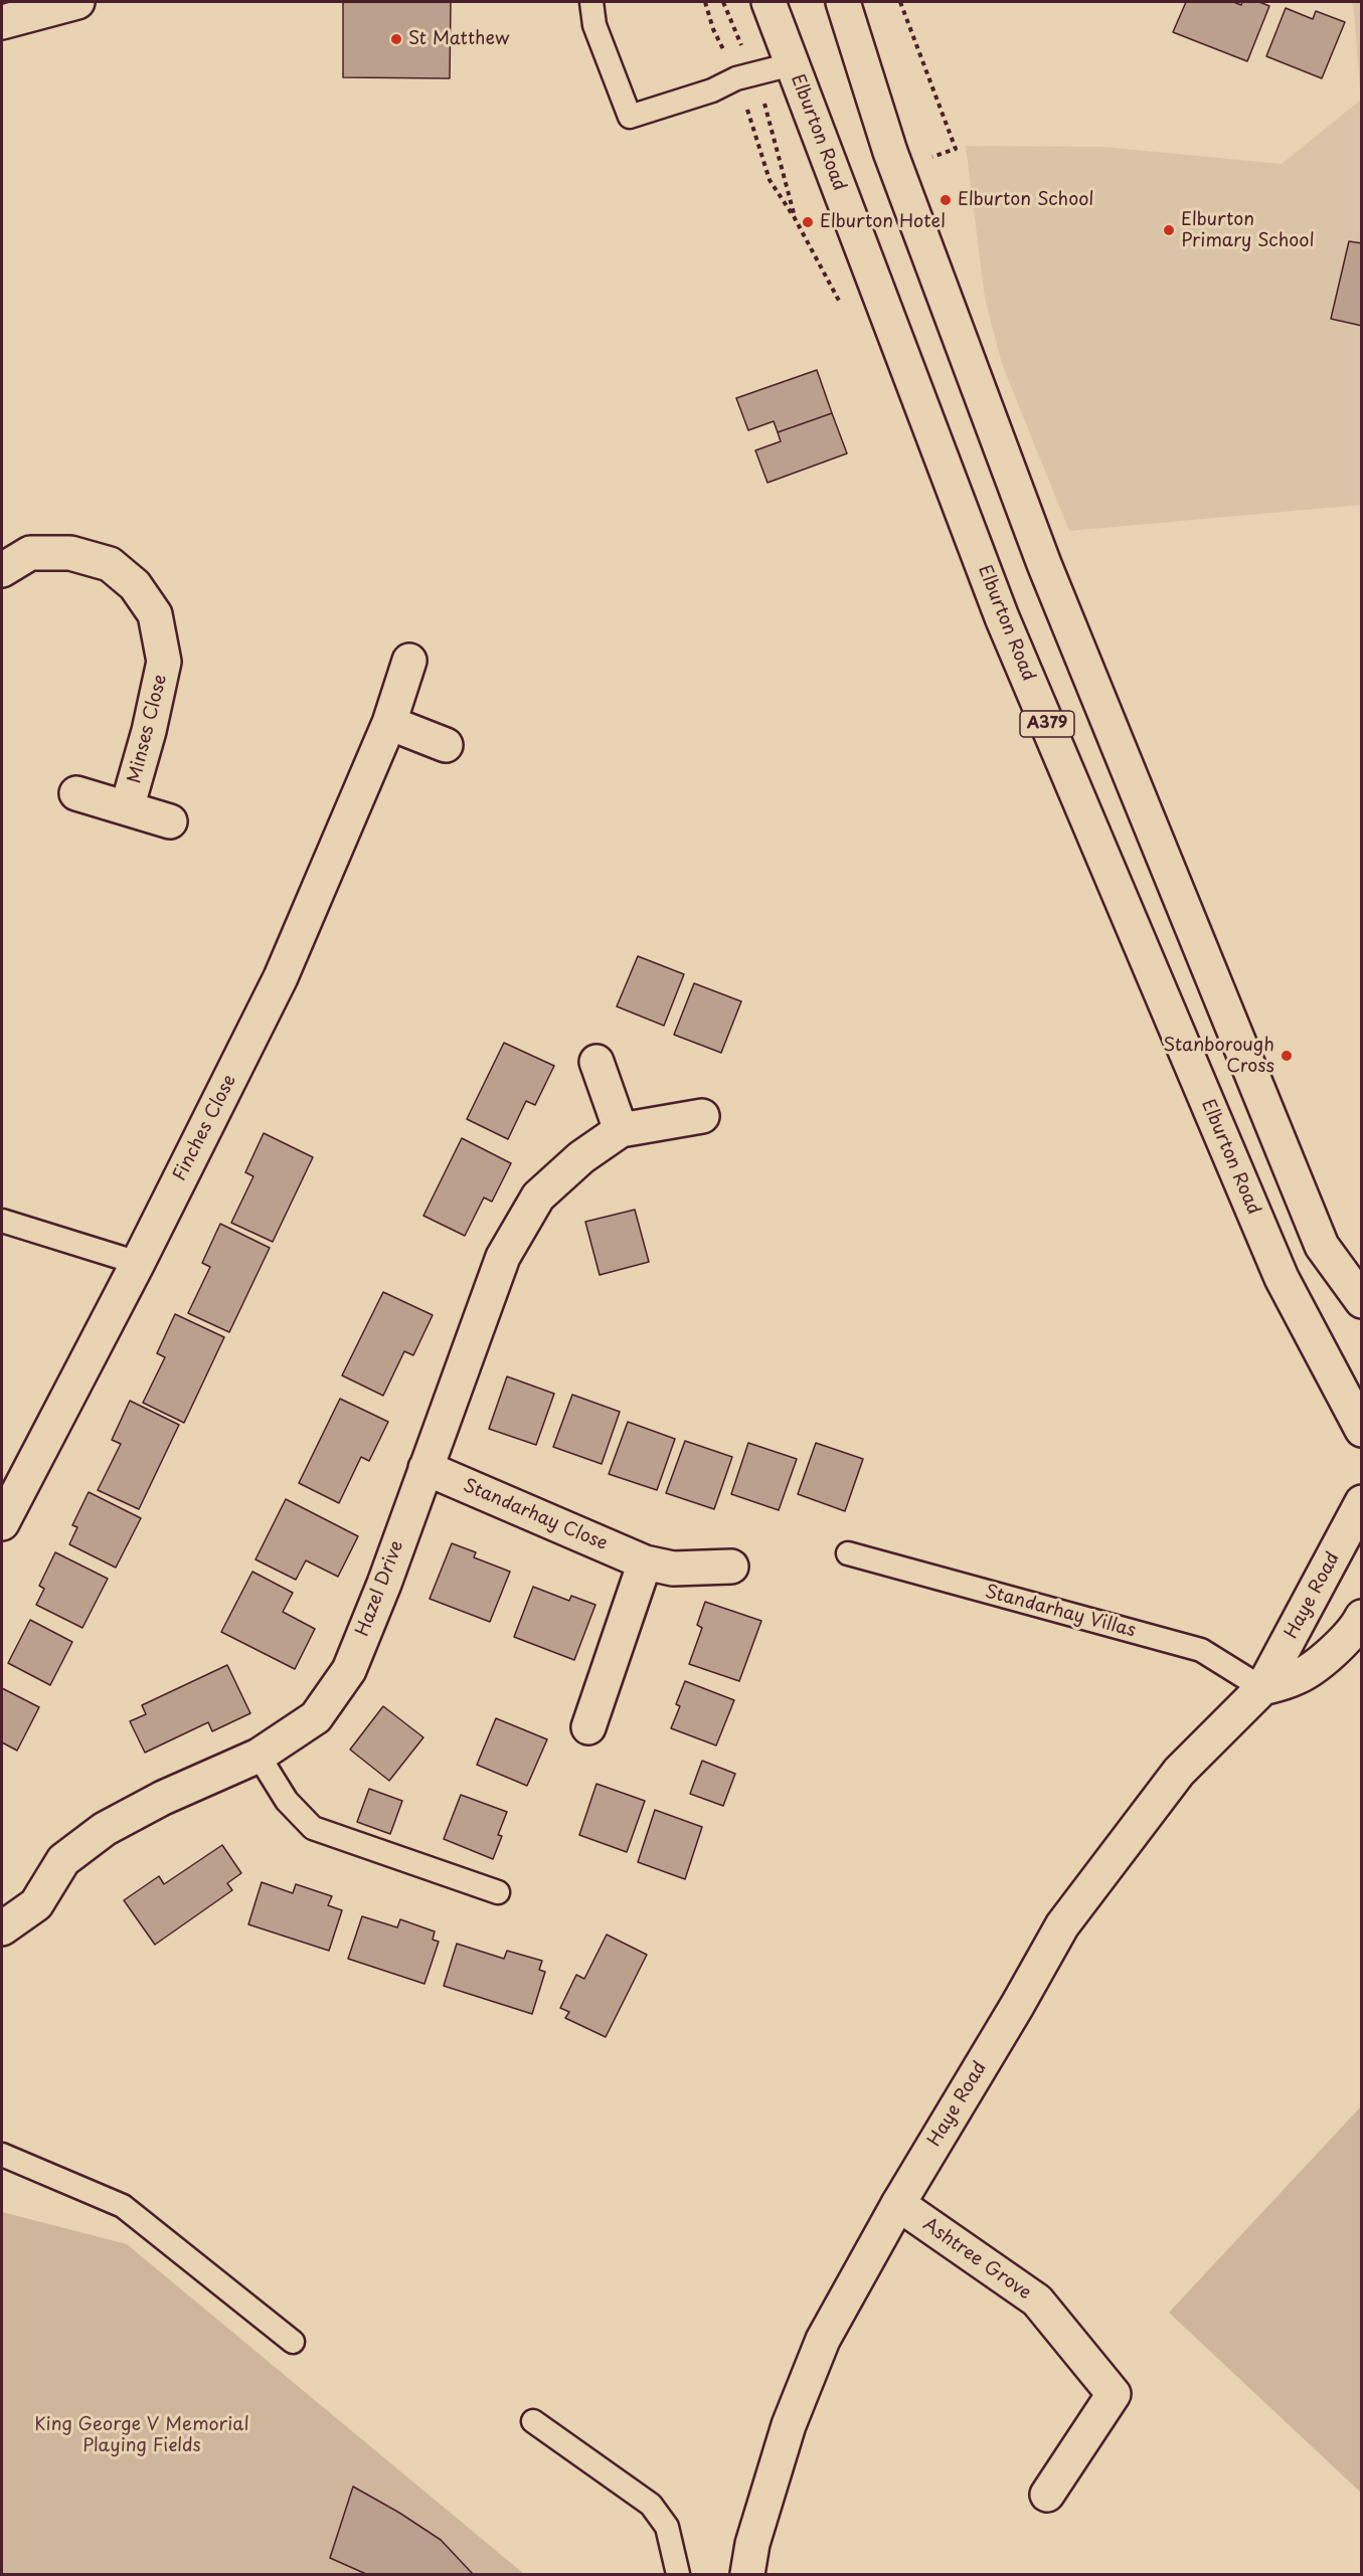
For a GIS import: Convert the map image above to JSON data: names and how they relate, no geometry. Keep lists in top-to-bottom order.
{
  "streets": {
    "street": [
      "Elburton Road",
      "A379",
      "Minses Close",
      "Finches Close",
      "Standarhay Close",
      "Hazel Drive",
      "Haye Road",
      "Ashtree Grove"
    ],
    "lane": ["Standarhay Villas"]
  },
  "crossings": [
    ["Standarhay Close", "Hazel Drive"],
    ["Haye Road", "Standarhay Villas"],
    ["Haye Road", "Ashtree Grove"]
  ],
  "parks": ["King George V Memorial Playing Fields"],
  "places": [
    "St Matthew",
    "Elburton School",
    "Elburton Hotel",
    "Elburton Primary School",
    "Stanborough Cross"
  ]
}
